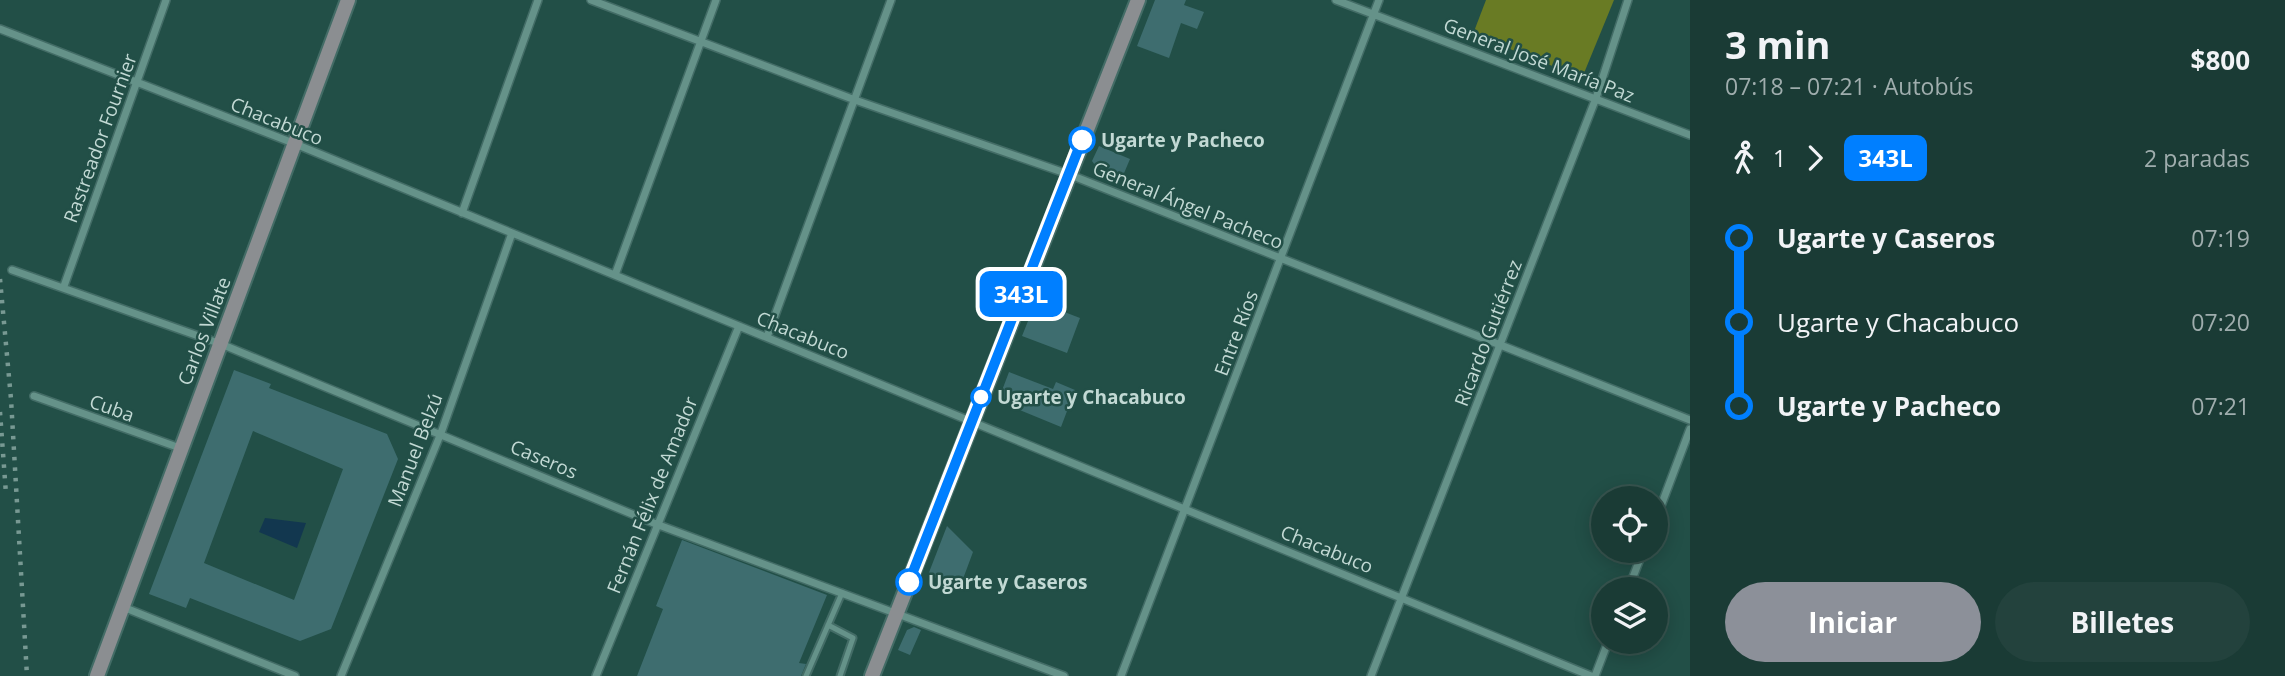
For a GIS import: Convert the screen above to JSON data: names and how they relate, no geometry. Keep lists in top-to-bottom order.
{
  "streets": {
    "street": [
      "General José María Paz",
      "Chacabuco",
      "Rastreador Fournier",
      "General Ángel Pacheco",
      "Carlos Villate",
      "Entre Ríos",
      "Ricardo Gutiérrez",
      "Cuba",
      "Manuel Belzú",
      "Caseros",
      "Fernán Félix de Amador"
    ]
  },
  "crossings": [
    ["General José María Paz", "Entre Ríos"],
    ["General José María Paz", "Ricardo Gutiérrez"],
    ["Chacabuco", "Rastreador Fournier"],
    ["Chacabuco", "Carlos Villate"],
    ["Chacabuco", "Entre Ríos"],
    ["Chacabuco", "Ricardo Gutiérrez"],
    ["Chacabuco", "Manuel Belzú"],
    ["Chacabuco", "Fernán Félix de Amador"],
    ["Rastreador Fournier", "Caseros"],
    ["General Ángel Pacheco", "Entre Ríos"],
    ["General Ángel Pacheco", "Ricardo Gutiérrez"],
    ["Carlos Villate", "Cuba"],
    ["Carlos Villate", "Caseros"],
    ["Manuel Belzú", "Caseros"],
    ["Caseros", "Fernán Félix de Amador"]
  ],
  "places": ["Ugarte y Pacheco", "Ugarte y Chacabuco", "Ugarte y Caseros"],
  "lines": ["bus line 343L"],
  "page": {
    "on_map": "343L",
    "heading": ["3 min", "07:18 – 07:21 · Autobús", "$800"],
    "legs": ["1", "343L", "2 paradas"],
    "list": [
      {
        "name": "Ugarte y Caseros",
        "value": "07:19"
      },
      {
        "name": "Ugarte y Chacabuco",
        "value": "07:20"
      },
      {
        "name": "Ugarte y Pacheco",
        "value": "07:21"
      }
    ],
    "buttons": ["Iniciar", "Billetes"]
  }
}
